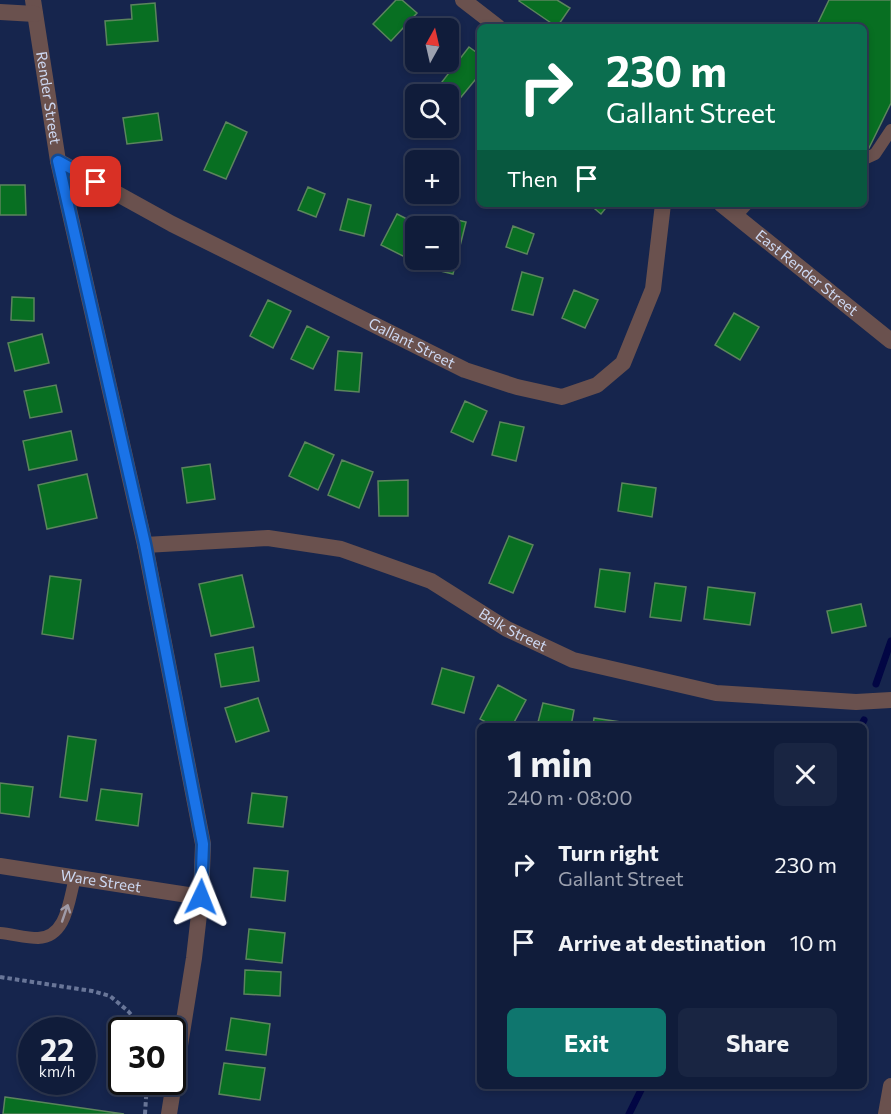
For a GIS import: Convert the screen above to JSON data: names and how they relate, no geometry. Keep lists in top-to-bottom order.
{
  "streets": {
    "street": [
      "Render Street",
      "East Render Street",
      "Gallant Street",
      "Belk Street",
      "Ware Street"
    ]
  },
  "crossings": [
    ["Render Street", "Gallant Street"],
    ["Render Street", "Belk Street"],
    ["Render Street", "Ware Street"]
  ],
  "north": "top",
  "page": {
    "map_buttons": ["+", "−"],
    "turn": ["230 m", "Gallant Street"],
    "then": "Then",
    "heading": ["1 min", "240 m · 08:00"],
    "list": [
      {
        "name": "Turn right",
        "note": "Gallant Street",
        "value": "230 m"
      },
      {
        "name": "Arrive at destination",
        "value": "10 m"
      }
    ],
    "buttons": ["Exit", "Share"],
    "speed": "22 km/h",
    "limit": "30"
  }
}
